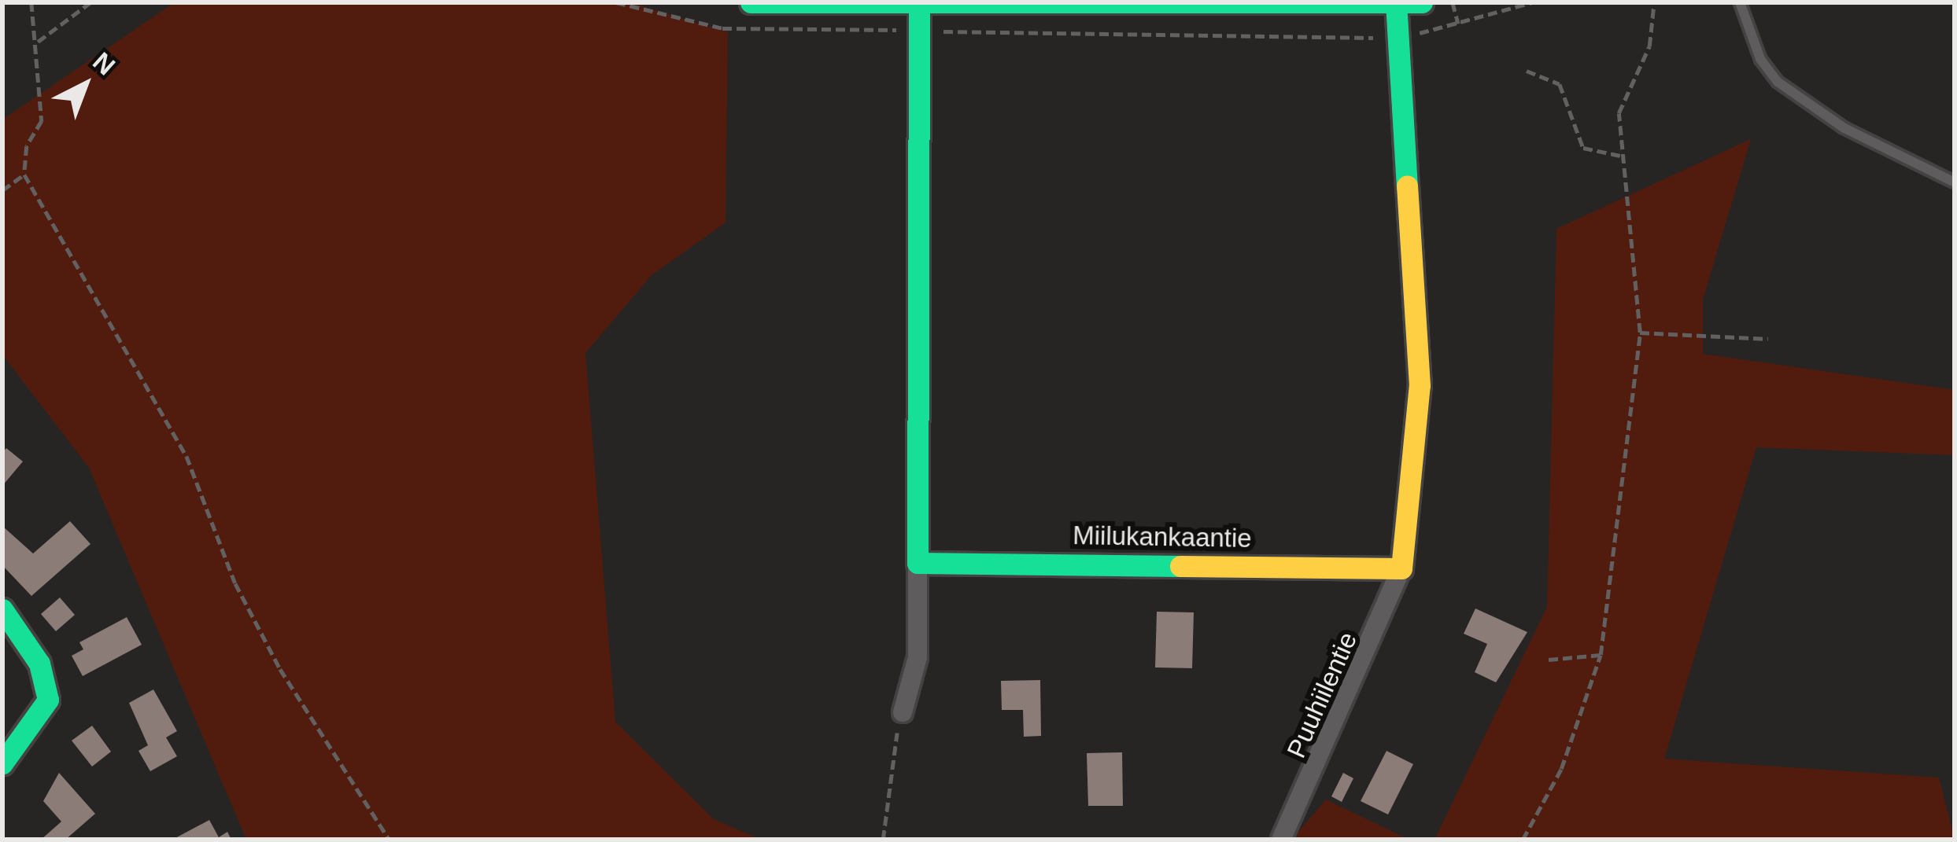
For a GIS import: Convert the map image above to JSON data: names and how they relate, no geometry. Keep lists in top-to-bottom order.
{
  "streets": {
    "street": ["Miilukankaantie", "Puuhiilentie"]
  },
  "crossings": [
    ["Miilukankaantie", "Puuhiilentie"]
  ],
  "north": "top right"
}
